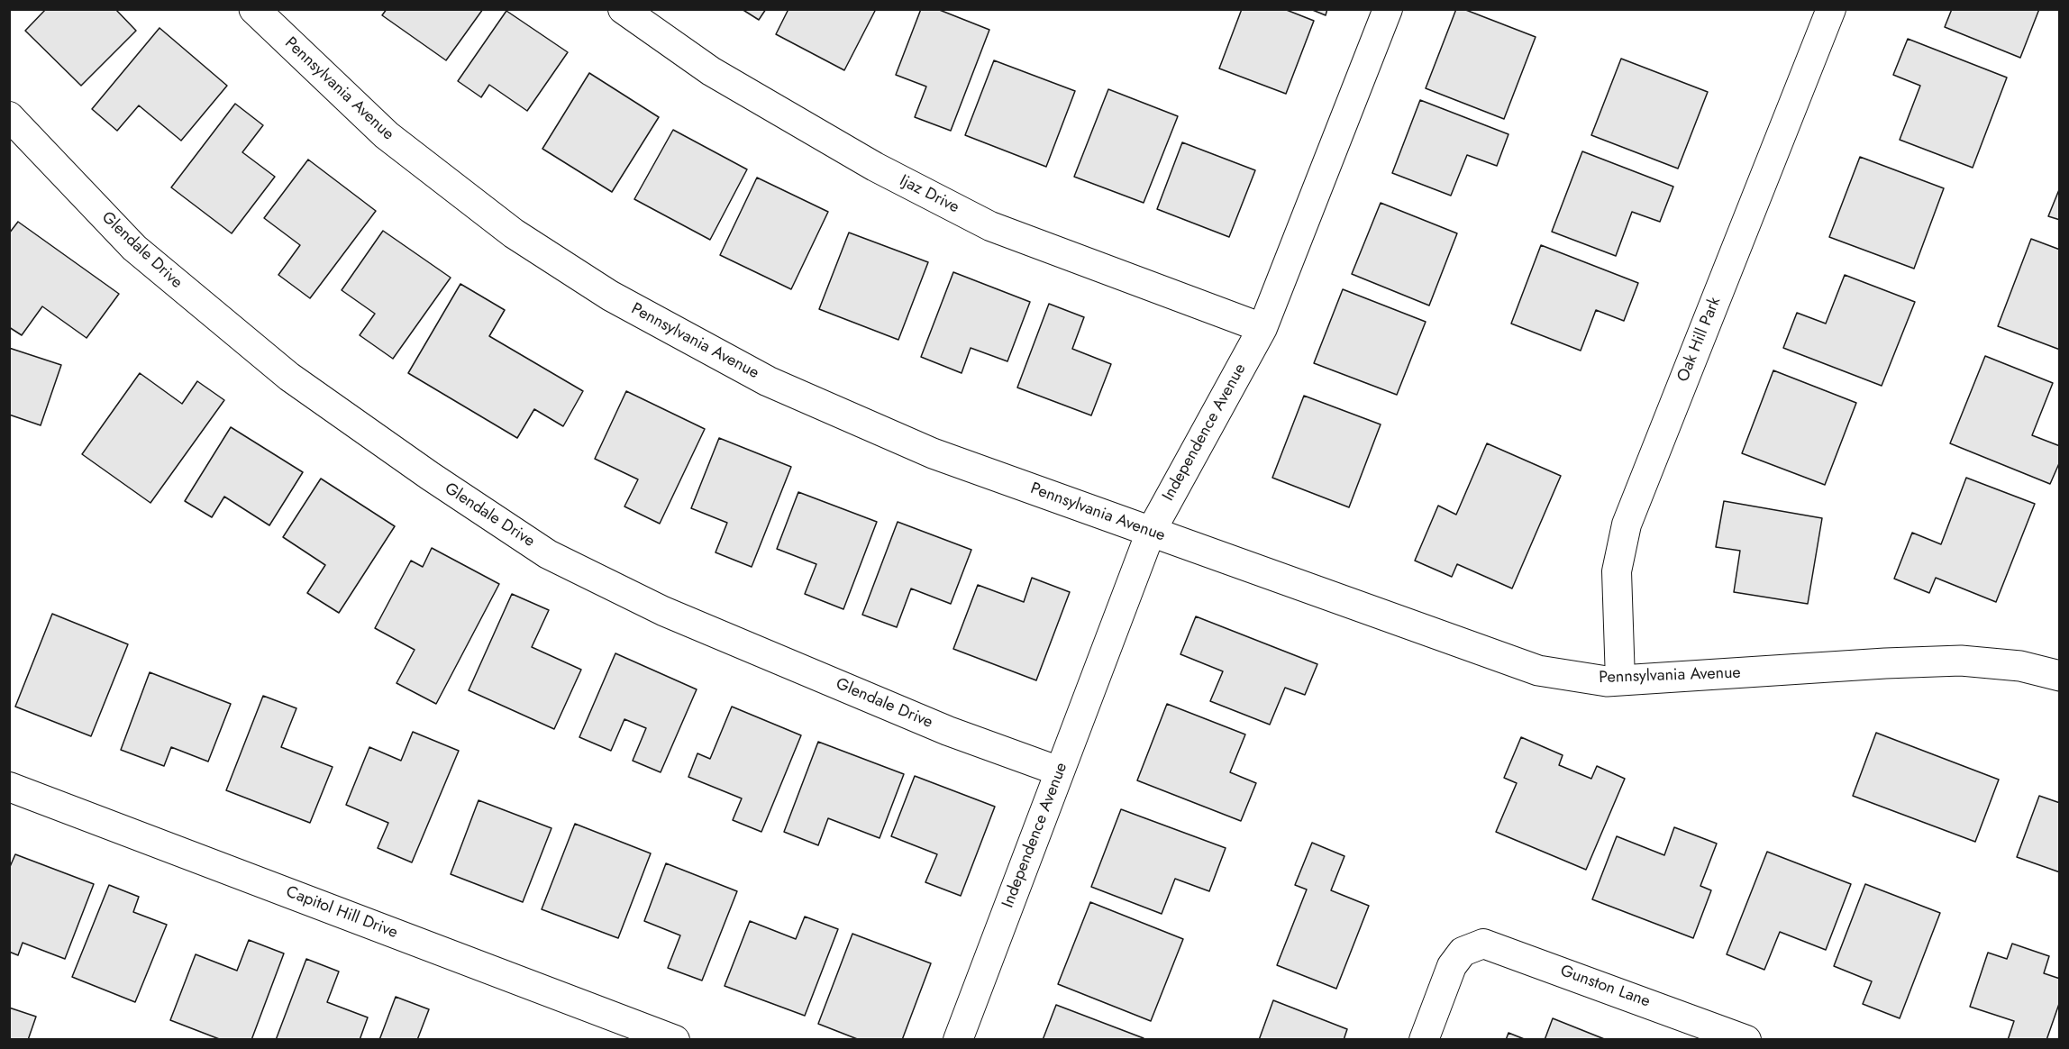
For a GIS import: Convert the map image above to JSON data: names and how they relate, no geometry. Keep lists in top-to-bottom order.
{
  "streets": {
    "street": [
      "Pennsylvania Avenue",
      "Ijaz Drive",
      "Glendale Drive",
      "Oak Hill Park",
      "Independence Avenue",
      "Capitol Hill Drive",
      "Gunston Lane"
    ]
  },
  "crossings": [
    ["Pennsylvania Avenue", "Oak Hill Park"],
    ["Pennsylvania Avenue", "Independence Avenue"],
    ["Ijaz Drive", "Independence Avenue"],
    ["Glendale Drive", "Independence Avenue"]
  ]
}
